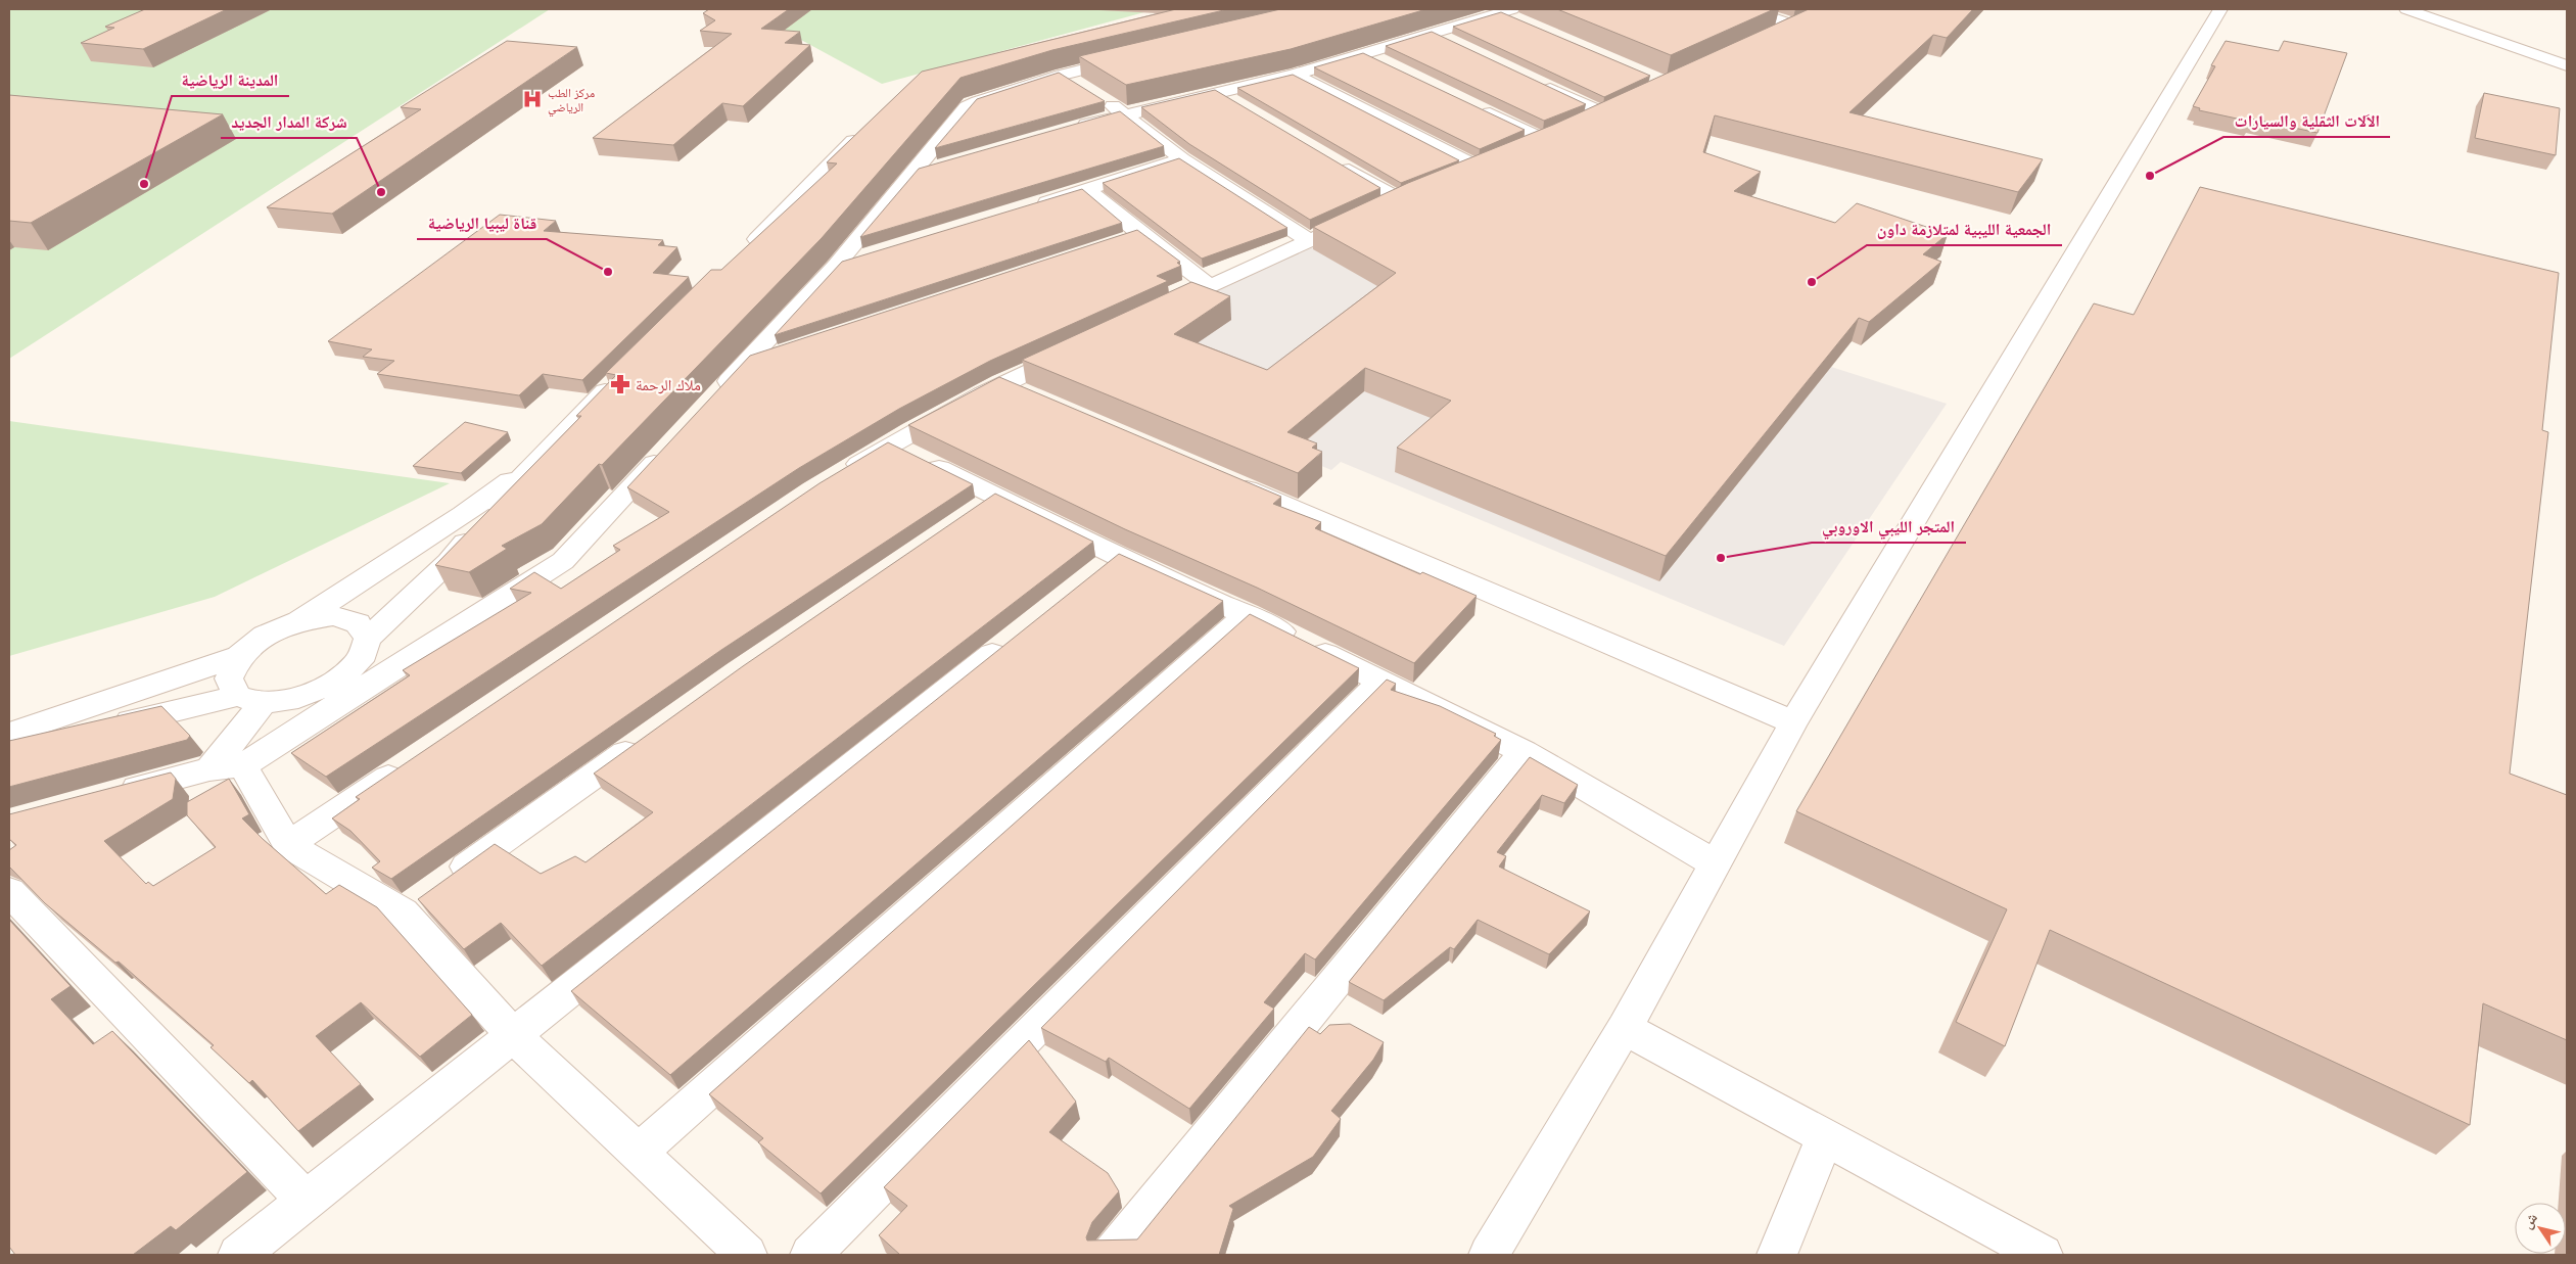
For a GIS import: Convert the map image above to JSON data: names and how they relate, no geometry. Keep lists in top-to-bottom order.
{
  "places": {
    "hospital": ["مركز الطب الرياضي"],
    "other": [
      "الاَلات الثقلية والسيارات",
      "المدينة الرياضية",
      "شركة المدار الجديد",
      "قناة ليبيا الرياضية",
      "الجمعية الليبية لمتلازمة داون",
      "المتجر الليبي الاوروبي"
    ],
    "pharmacy": ["ملاك الرحمة"]
  },
  "north": "top left"
}
